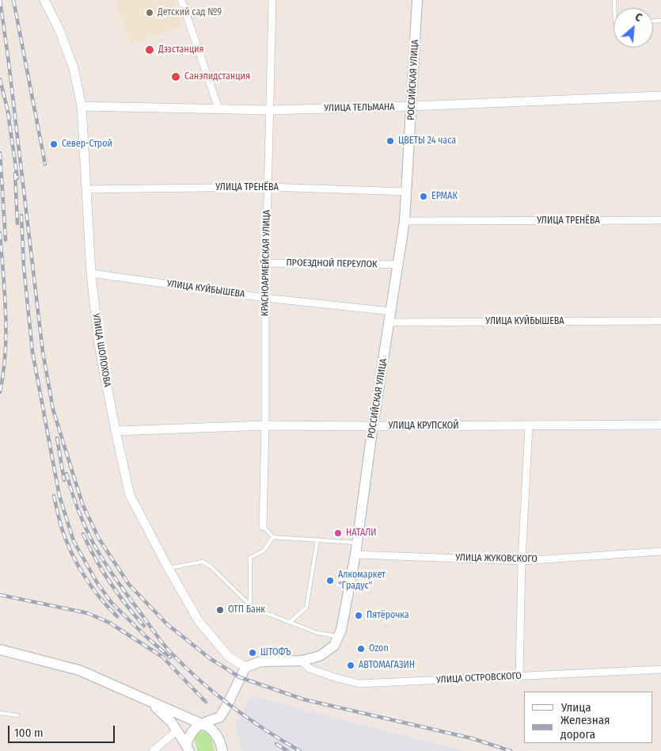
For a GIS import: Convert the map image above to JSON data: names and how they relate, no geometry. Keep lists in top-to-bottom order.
{
  "streets": {
    "main road": ["РОССИЙСКАЯ УЛИЦА"],
    "street": [
      "УЛИЦА ТЕЛЬМАНА",
      "УЛИЦА ТРЕНЁВА",
      "КРАСНОАРМЕЙСКАЯ УЛИЦА",
      "ПРОЕЗДНОЙ ПЕРЕУЛОК",
      "УЛИЦА КУЙБЫШЕВА",
      "УЛИЦА ШОЛОХОВА",
      "УЛИЦА КРУПСКОЙ",
      "УЛИЦА ЖУКОВСКОГО",
      "УЛИЦА ОСТРОВСКОГО"
    ]
  },
  "crossings": [
    ["РОССИЙСКАЯ УЛИЦА", "УЛИЦА ТЕЛЬМАНА"],
    ["РОССИЙСКАЯ УЛИЦА", "УЛИЦА ТРЕНЁВА"],
    ["РОССИЙСКАЯ УЛИЦА", "ПРОЕЗДНОЙ ПЕРЕУЛОК"],
    ["РОССИЙСКАЯ УЛИЦА", "УЛИЦА КУЙБЫШЕВА"],
    ["РОССИЙСКАЯ УЛИЦА", "УЛИЦА ШОЛОХОВА"],
    ["РОССИЙСКАЯ УЛИЦА", "УЛИЦА КРУПСКОЙ"],
    ["РОССИЙСКАЯ УЛИЦА", "УЛИЦА ЖУКОВСКОГО"],
    ["РОССИЙСКАЯ УЛИЦА", "УЛИЦА ОСТРОВСКОГО"],
    ["УЛИЦА ТЕЛЬМАНА", "КРАСНОАРМЕЙСКАЯ УЛИЦА"],
    ["УЛИЦА ТЕЛЬМАНА", "УЛИЦА ШОЛОХОВА"],
    ["УЛИЦА ТРЕНЁВА", "КРАСНОАРМЕЙСКАЯ УЛИЦА"],
    ["УЛИЦА ТРЕНЁВА", "УЛИЦА ШОЛОХОВА"],
    ["КРАСНОАРМЕЙСКАЯ УЛИЦА", "ПРОЕЗДНОЙ ПЕРЕУЛОК"],
    ["КРАСНОАРМЕЙСКАЯ УЛИЦА", "УЛИЦА КУЙБЫШЕВА"],
    ["КРАСНОАРМЕЙСКАЯ УЛИЦА", "УЛИЦА КРУПСКОЙ"],
    ["УЛИЦА КУЙБЫШЕВА", "УЛИЦА ШОЛОХОВА"],
    ["УЛИЦА ШОЛОХОВА", "УЛИЦА КРУПСКОЙ"]
  ],
  "places": [
    "Детский сад №9",
    "Дэзстанция",
    "Санэпидстанция",
    "ЦВЕТЫ 24 часа",
    "Север-Строй",
    "ЕРМАК",
    "НАТАЛИ",
    "Алкомаркет \"Градус\"",
    "ОТП Банк",
    "Пятёрочка",
    "Ozon",
    "ШТОФЪ",
    "АВТОМАГАЗИН"
  ],
  "legend": ["Улица", "Железная дорога"],
  "scale_bar": "100 m",
  "north": "top right"
}
